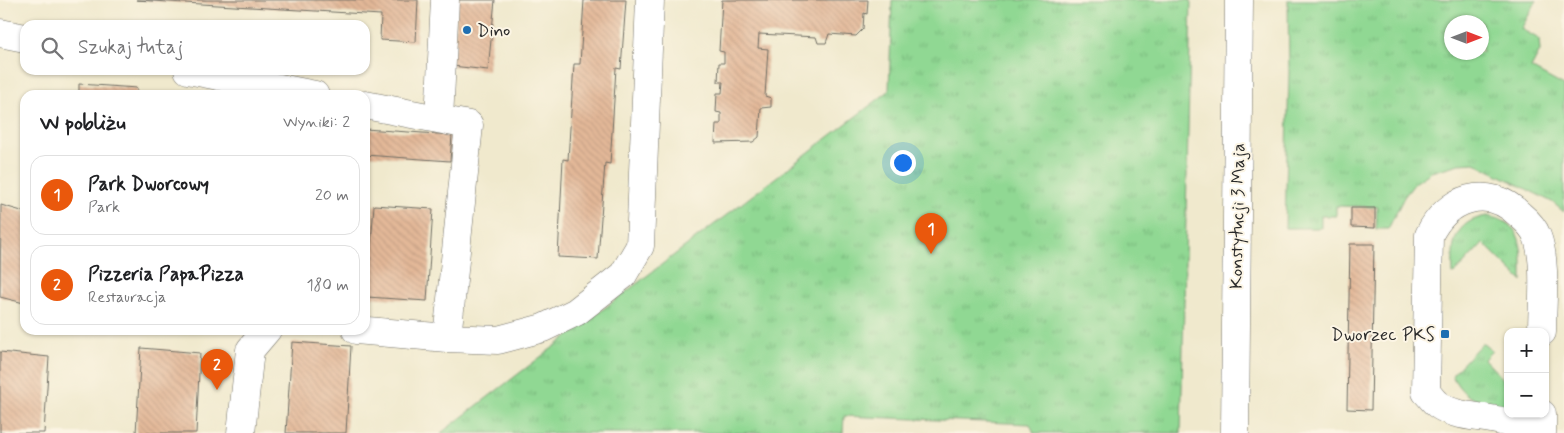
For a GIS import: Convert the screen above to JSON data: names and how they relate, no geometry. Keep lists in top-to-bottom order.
{
  "streets": {
    "street": ["Konstytucji 3 Maja"]
  },
  "places": {
    "other": ["Dino"],
    "transit": ["Dworzec PKS"]
  },
  "north": "right",
  "page": {
    "search": "Szukaj tutaj",
    "heading": ["W pobliżu", "Wyniki: 2"],
    "list": [
      {
        "mark": "1",
        "name": "Park Dworcowy",
        "note": "Park",
        "value": "20 m"
      },
      {
        "mark": "2",
        "name": "Pizzeria PapaPizza",
        "note": "Restauracja",
        "value": "180 m"
      }
    ],
    "pins": ["1", "2"],
    "map_buttons": ["+", "−"]
  }
}
